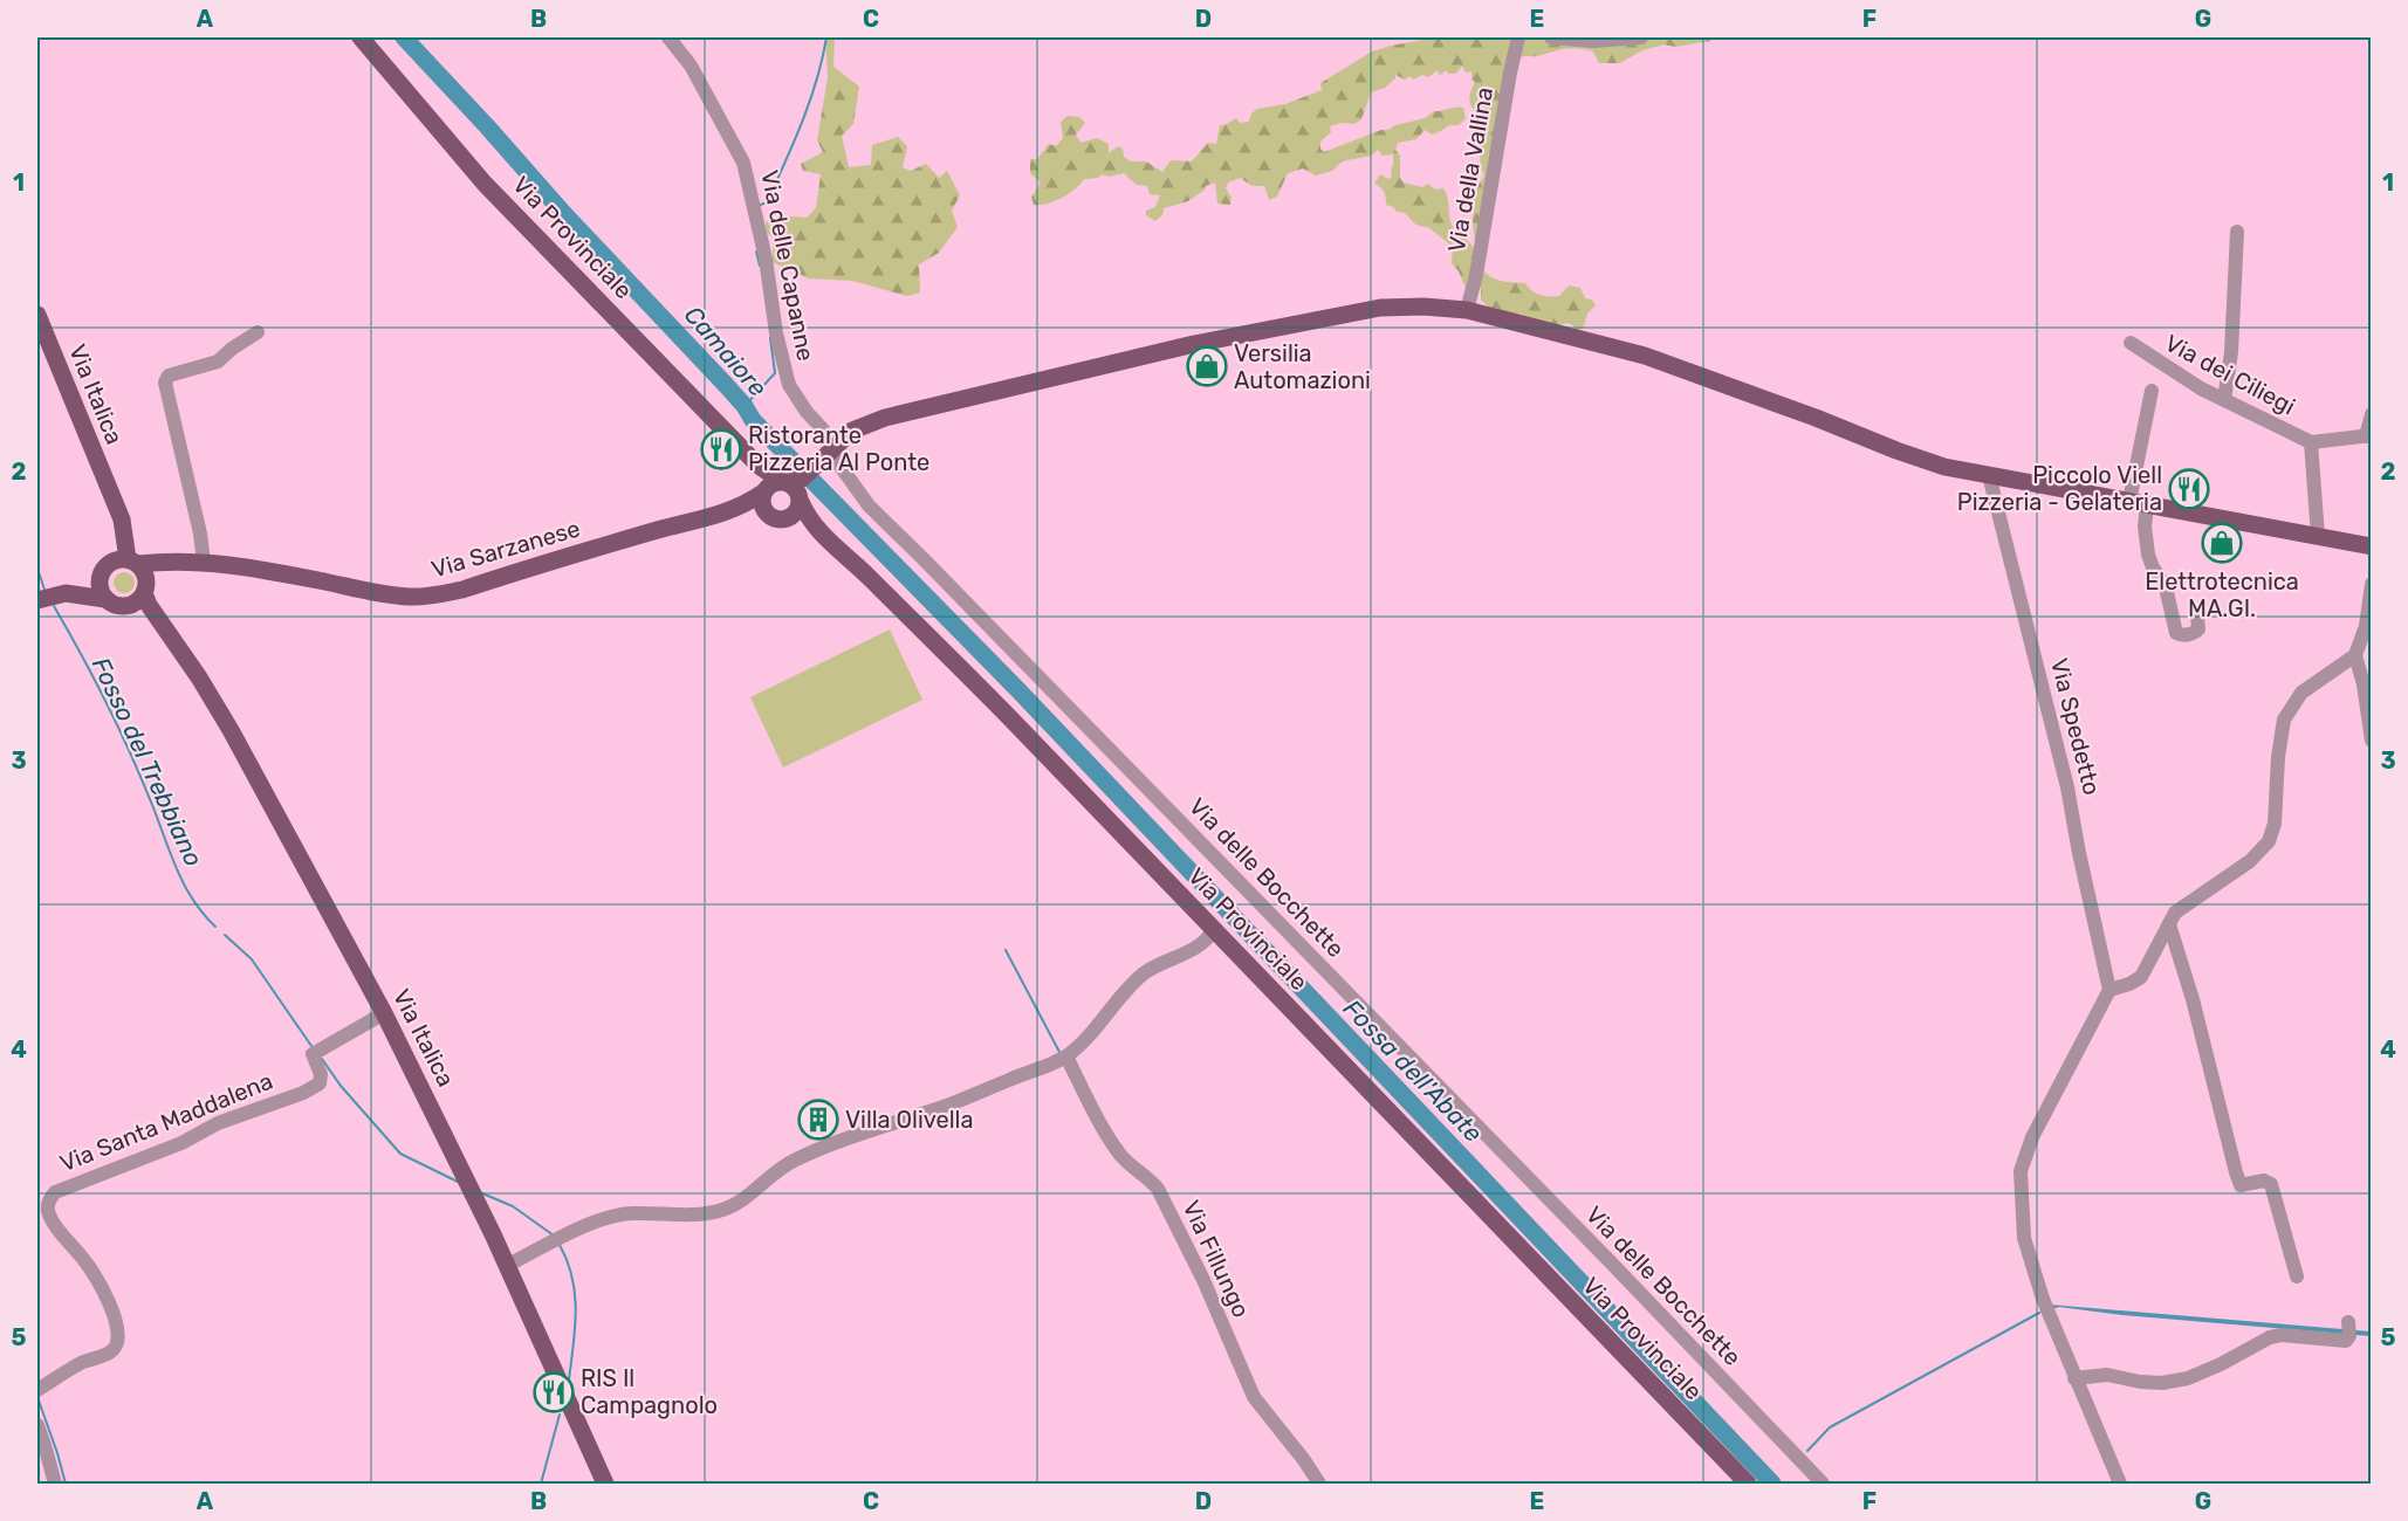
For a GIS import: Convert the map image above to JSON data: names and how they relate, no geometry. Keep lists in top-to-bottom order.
{
  "streets": {
    "main road": ["Via Provinciale", "Via Italica", "Via Sarzanese"],
    "street": [
      "Via della Vallina",
      "Via delle Capanne",
      "Via dei Ciliegi",
      "Via Spedetto",
      "Via delle Bocchette",
      "Via Santa Maddalena",
      "Via Fillungo"
    ]
  },
  "crossings": [
    ["Via Provinciale", "Via Sarzanese"],
    ["Via delle Capanne", "Via delle Bocchette"],
    ["Via Italica", "Via Sarzanese"],
    ["Via Italica", "Via Santa Maddalena"]
  ],
  "water": ["Camaiore", "Fosso del Trebbiano", "Fossa dell'Abate"],
  "places": {
    "shop": ["Versilia Automazioni", "Elettrotecnica MA.GI."],
    "restaurant": ["Ristorante Pizzeria Al Ponte", "Piccolo Viell Pizzeria - Gelateria", "RIS Il Campagnolo"],
    "building": ["Villa Olivella"]
  },
  "grid": {
    "columns": [
      "A",
      "B",
      "C",
      "D",
      "E",
      "F",
      "G"
    ],
    "rows": [
      "1",
      "2",
      "3",
      "4",
      "5"
    ]
  }
}
